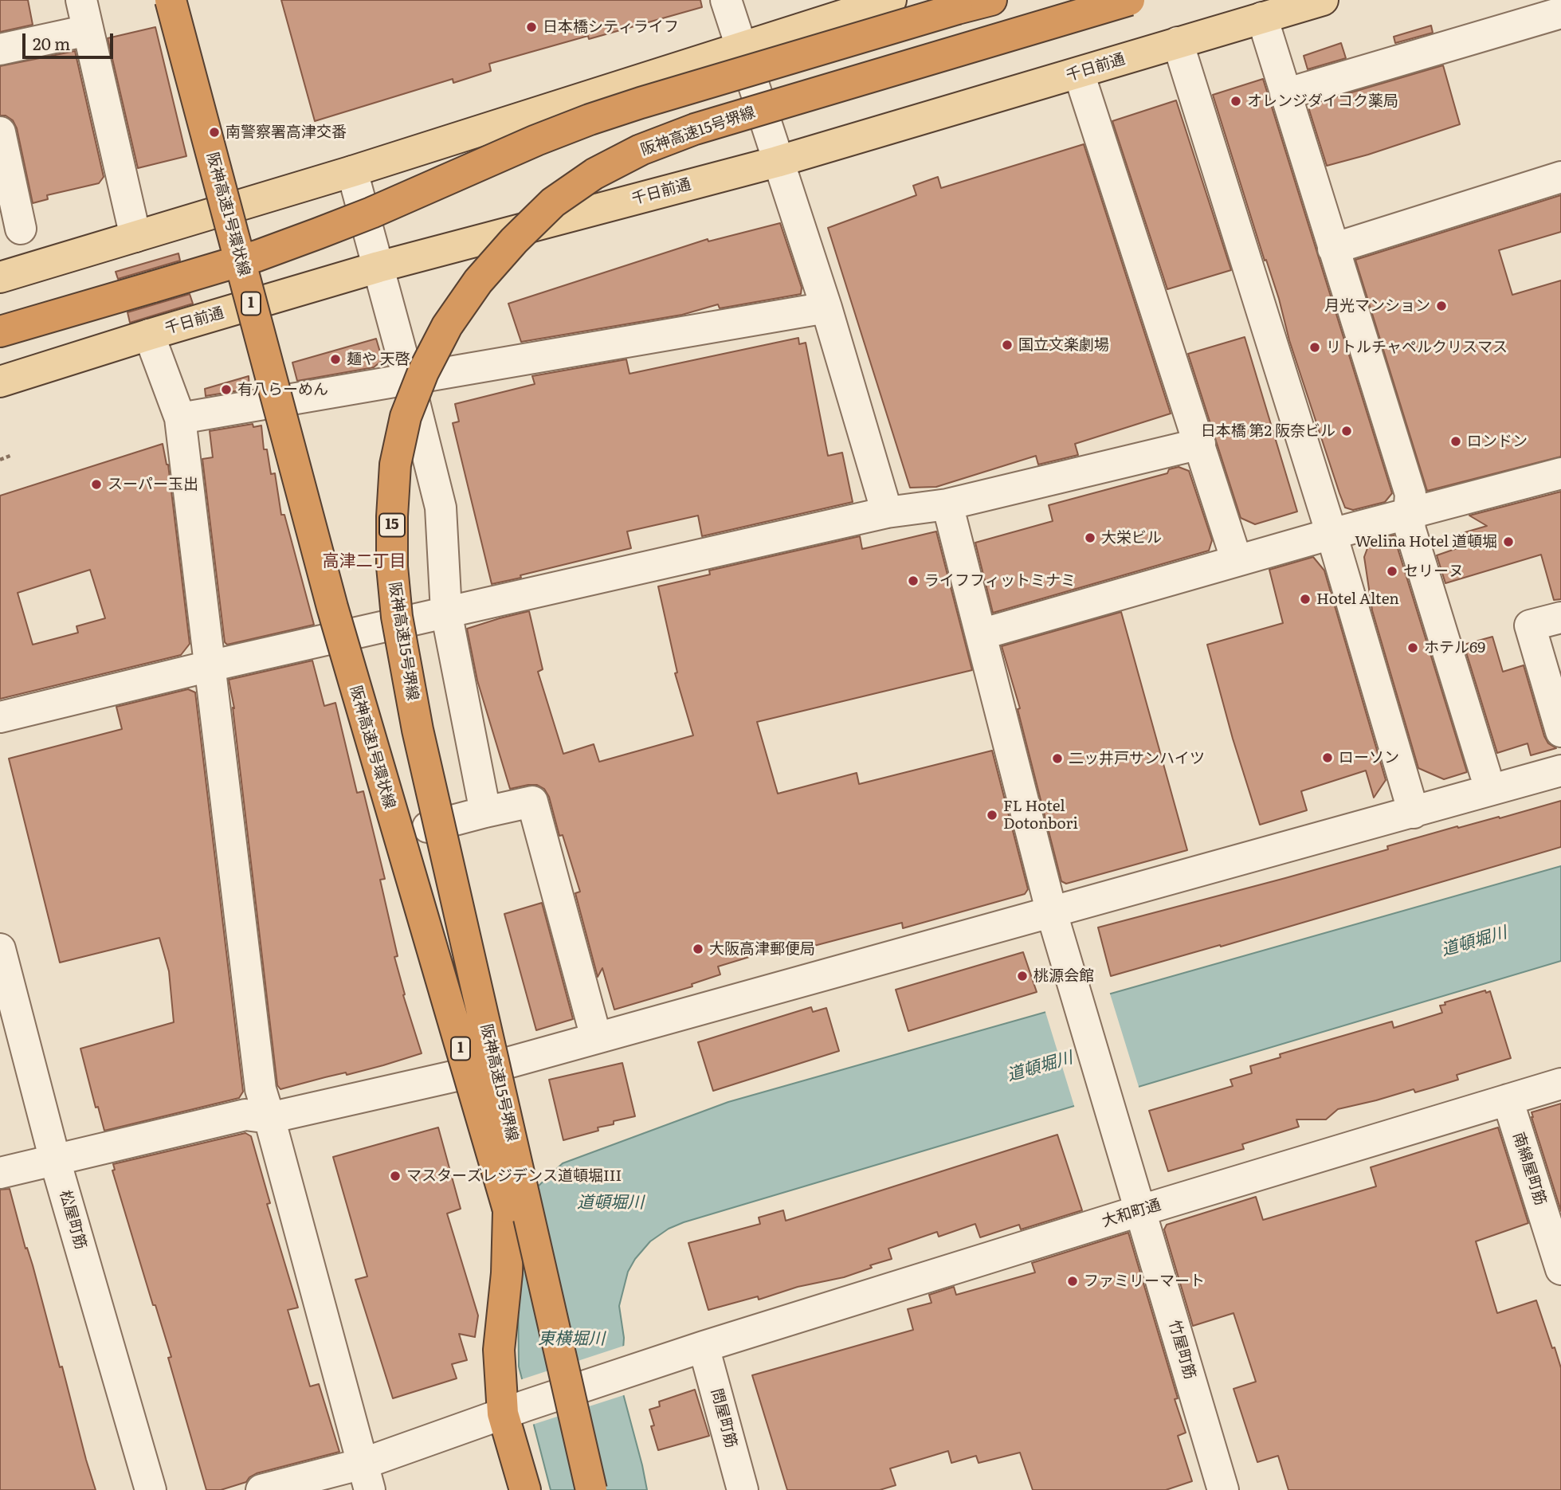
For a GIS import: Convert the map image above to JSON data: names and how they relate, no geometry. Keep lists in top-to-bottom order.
{
  "streets": {
    "highway": [
      "阪神高速15号堺線",
      "阪神高速1号環状線",
      "1",
      "15"
    ],
    "main road": ["千日前通"],
    "street": [
      "南綿屋町筋",
      "大和町通",
      "松屋町筋",
      "竹屋町筋",
      "問屋町筋"
    ]
  },
  "crossings": [
    ["阪神高速15号堺線", "阪神高速1号環状線"],
    ["南綿屋町筋", "大和町通"],
    ["大和町通", "竹屋町筋"],
    ["大和町通", "問屋町筋"]
  ],
  "districts": ["高津二丁目"],
  "water": ["道頓堀川", "東横堀川"],
  "places": [
    "日本橋シティライフ",
    "オレンジダイコク薬局",
    "南警察署高津交番",
    "月光マンション",
    "国立文楽劇場",
    "リトルチャペルクリスマス",
    "麺や 天啓",
    "有八らーめん",
    "日本橋 第2 阪奈ビル",
    "ロンドン",
    "スーパー玉出",
    "大栄ビル",
    "Welina Hotel 道頓堀",
    "セリーヌ",
    "ライフフィットミナミ",
    "Hotel Alten",
    "ホテル69",
    "ローソン",
    "二ッ井戸サンハイツ",
    "FL Hotel Dotonbori",
    "大阪高津郵便局",
    "桃源会館",
    "マスターズレジデンス道頓堀III",
    "ファミリーマート"
  ],
  "scale_bar": "20 m"
}
